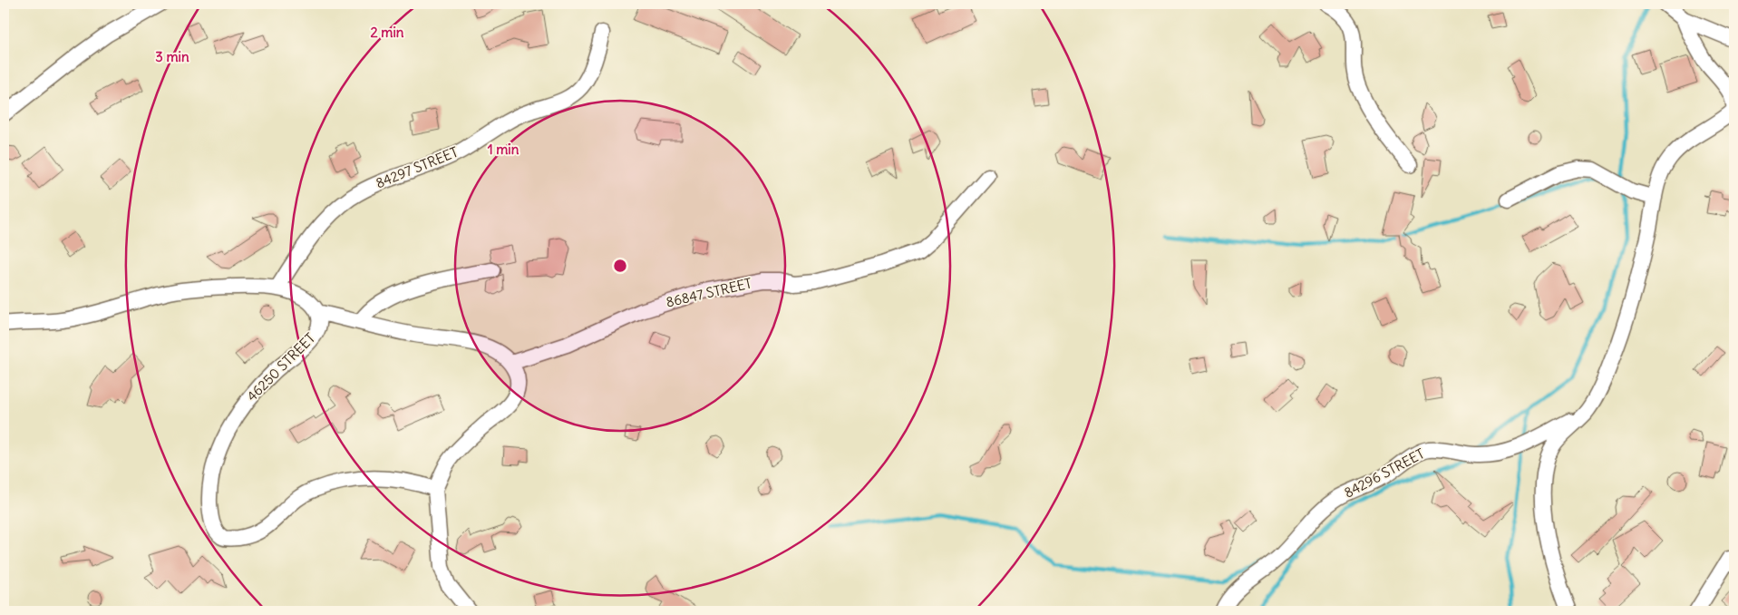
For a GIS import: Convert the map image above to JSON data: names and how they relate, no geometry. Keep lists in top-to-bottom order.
{
  "streets": {
    "street": [
      "84297 STREET",
      "86847 STREET",
      "46250 STREET",
      "84296 STREET"
    ]
  },
  "rings": ["2 min", "3 min", "1 min"]
}
